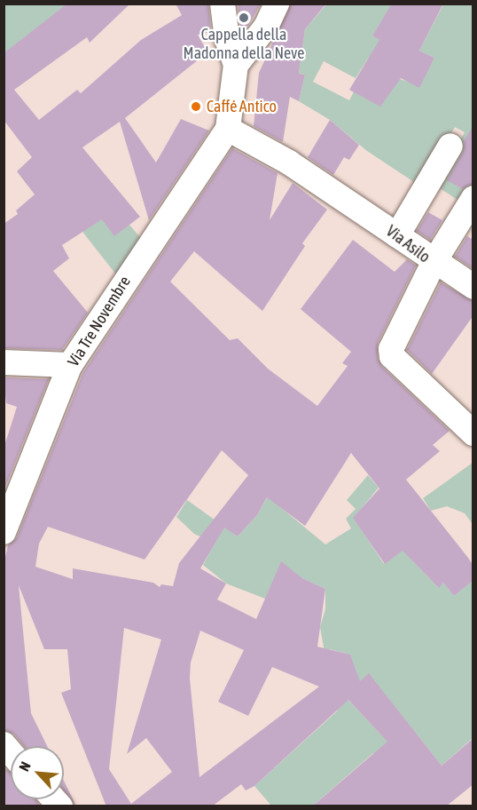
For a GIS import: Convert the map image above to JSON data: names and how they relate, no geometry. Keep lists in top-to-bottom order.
{
  "streets": {
    "street": ["Via Asilo", "Via Tre Novembre"]
  },
  "crossings": [
    ["Via Asilo", "Via Tre Novembre"]
  ],
  "places": ["Cappella della Madonna della Neve", "Caffé Antico"],
  "north": "top left"
}
